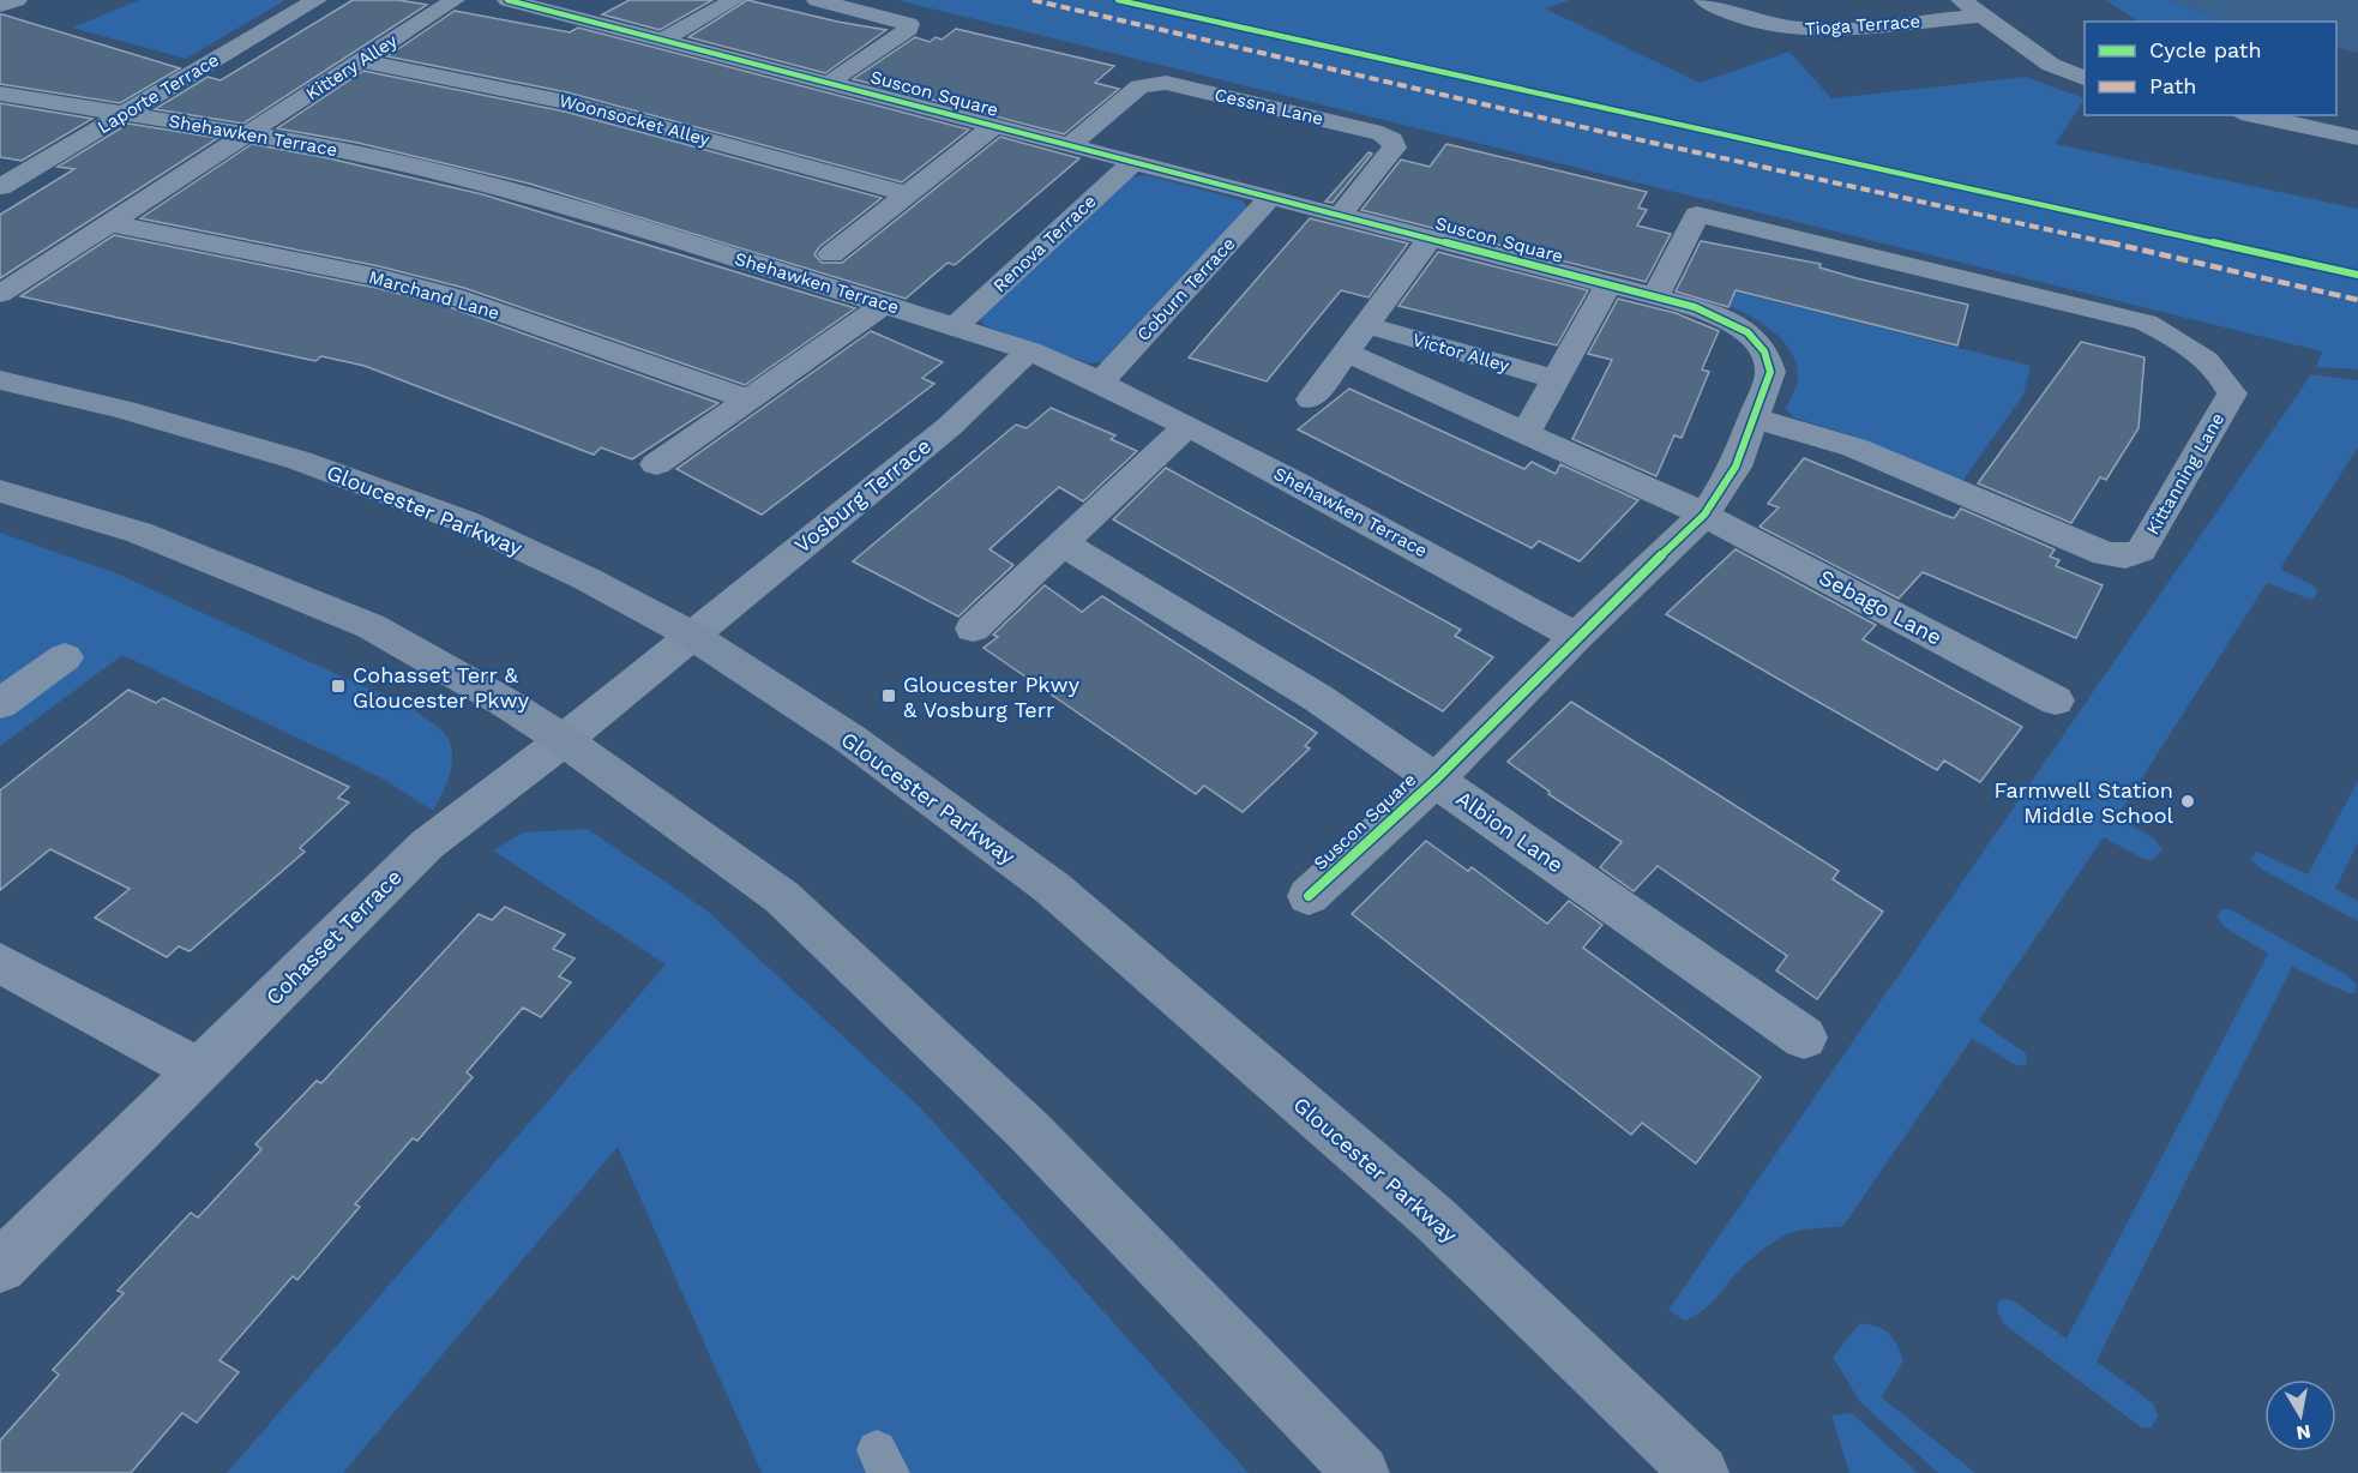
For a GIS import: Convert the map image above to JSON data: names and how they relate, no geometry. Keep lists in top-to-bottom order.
{
  "streets": {
    "main road": ["Gloucester Parkway"],
    "street": [
      "Tioga Terrace",
      "Kittery Alley",
      "Laporte Terrace",
      "Suscon Square",
      "Cessna Lane",
      "Woonsocket Alley",
      "Shehawken Terrace",
      "Renova Terrace",
      "Coburn Terrace",
      "Marchand Lane",
      "Victor Alley",
      "Kittanning Lane",
      "Vosburg Terrace",
      "Sebago Lane",
      "Albion Lane",
      "Cohasset Terrace"
    ]
  },
  "crossings": [
    ["Kittery Alley", "Woonsocket Alley"],
    ["Kittery Alley", "Shehawken Terrace"],
    ["Laporte Terrace", "Shehawken Terrace"],
    ["Suscon Square", "Cessna Lane"],
    ["Suscon Square", "Shehawken Terrace"],
    ["Suscon Square", "Renova Terrace"],
    ["Suscon Square", "Coburn Terrace"],
    ["Suscon Square", "Victor Alley"],
    ["Suscon Square", "Kittanning Lane"],
    ["Suscon Square", "Sebago Lane"],
    ["Suscon Square", "Albion Lane"],
    ["Shehawken Terrace", "Renova Terrace"],
    ["Shehawken Terrace", "Coburn Terrace"],
    ["Shehawken Terrace", "Vosburg Terrace"],
    ["Victor Alley", "Sebago Lane"],
    ["Vosburg Terrace", "Gloucester Parkway"],
    ["Vosburg Terrace", "Cohasset Terrace"],
    ["Gloucester Parkway", "Cohasset Terrace"]
  ],
  "places": {
    "transit": ["Cohasset Terr & Gloucester Pkwy", "Gloucester Pkwy & Vosburg Terr"],
    "other": ["Farmwell Station Middle School"]
  },
  "legend": ["Cycle path", "Path"],
  "north": "bottom"
}
